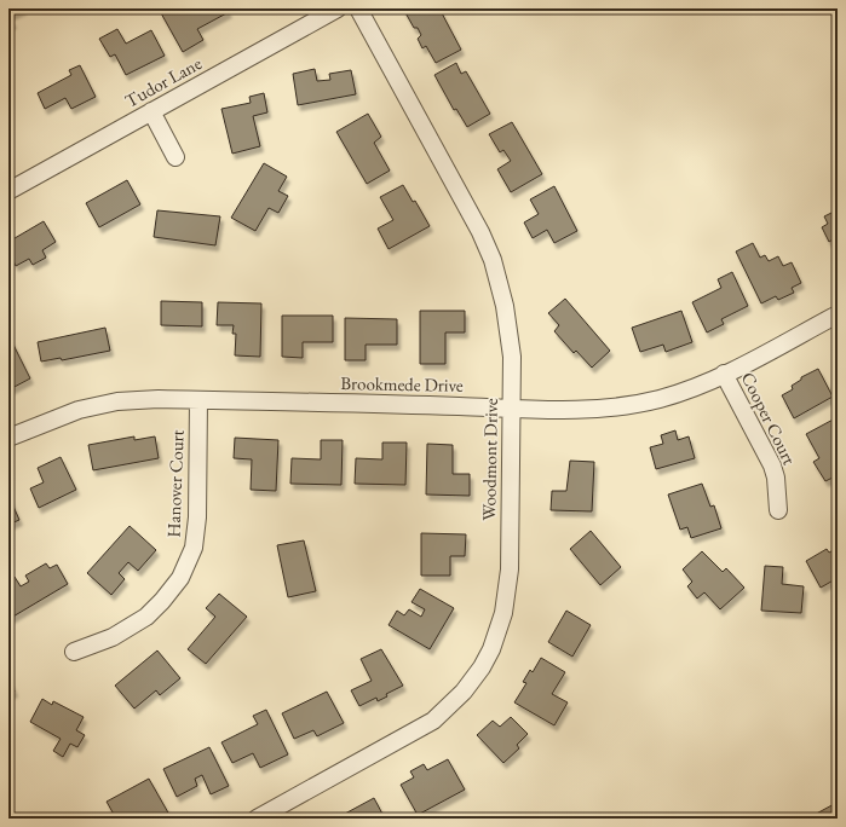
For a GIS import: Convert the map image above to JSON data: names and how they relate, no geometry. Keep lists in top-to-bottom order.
{
  "streets": {
    "street": [
      "Tudor Lane",
      "Brookmede Drive",
      "Cooper Court",
      "Woodmont Drive",
      "Hanover Court"
    ]
  },
  "crossings": [
    ["Brookmede Drive", "Cooper Court"],
    ["Brookmede Drive", "Woodmont Drive"],
    ["Brookmede Drive", "Hanover Court"]
  ]
}
